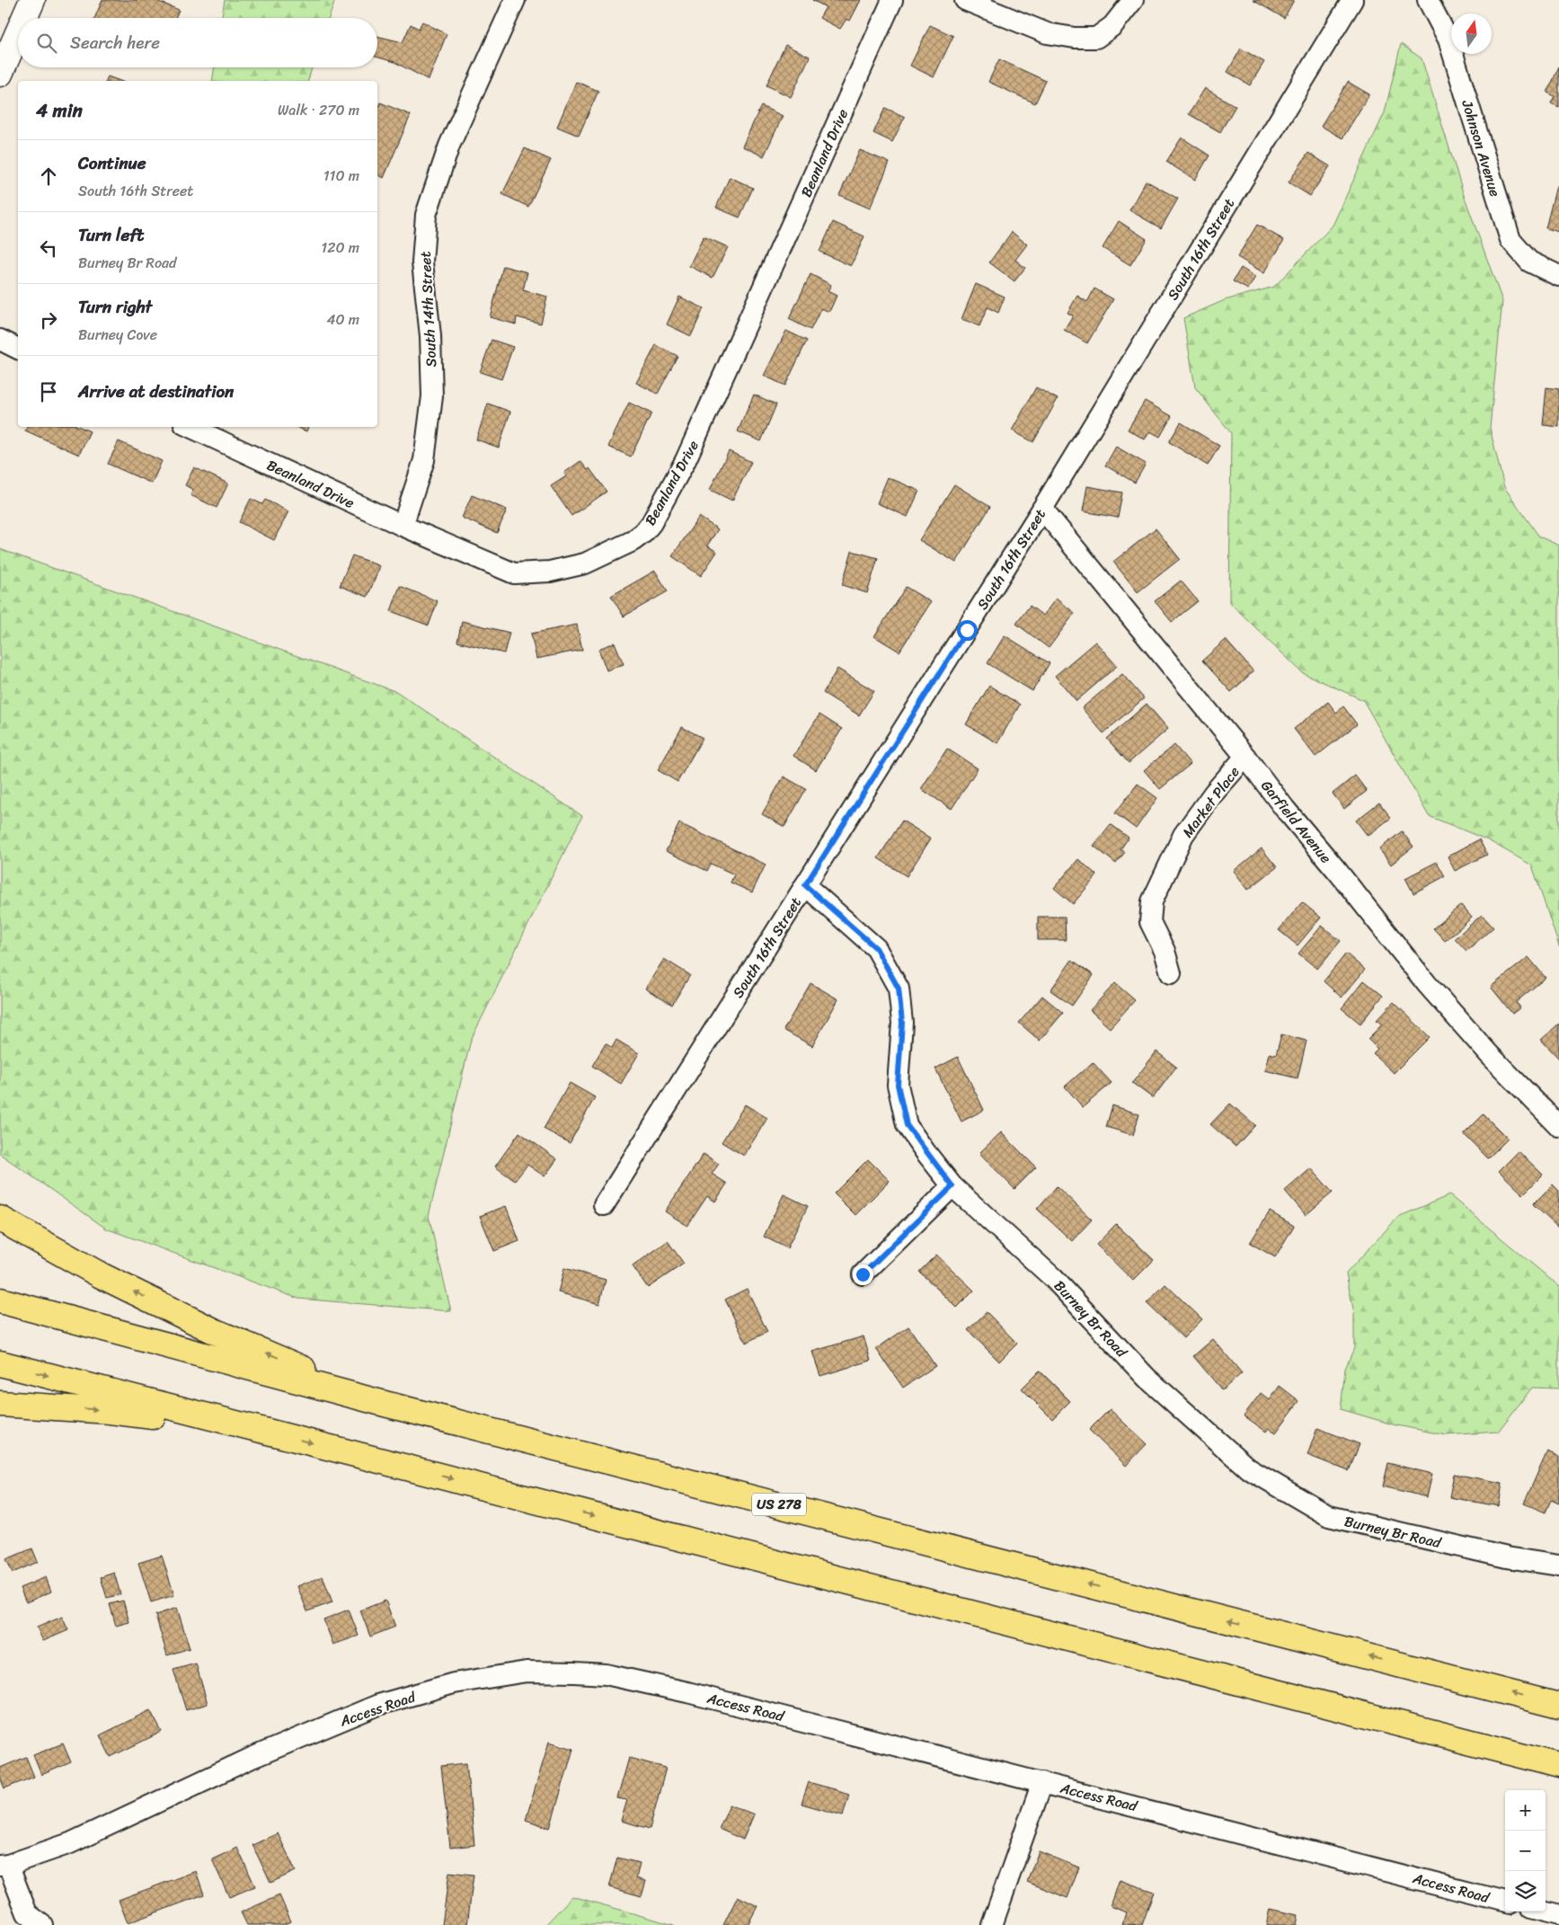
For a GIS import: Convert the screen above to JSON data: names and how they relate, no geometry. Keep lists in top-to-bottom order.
{
  "streets": {
    "highway": ["US 278"],
    "street": [
      "Johnson Avenue",
      "Beanland Drive",
      "South 16th Street",
      "South 14th Street",
      "Market Place",
      "Garfield Avenue",
      "Burney Br Road",
      "Access Road"
    ]
  },
  "crossings": [
    ["Beanland Drive", "South 14th Street"],
    ["South 16th Street", "Garfield Avenue"],
    ["South 16th Street", "Burney Br Road"],
    ["Market Place", "Garfield Avenue"]
  ],
  "north": "top",
  "page": {
    "search": "Search here",
    "heading": ["4 min", "Walk · 270 m"],
    "list": [
      ["Continue", "South 16th Street", "110 m"],
      ["Turn left", "Burney Br Road", "120 m"],
      ["Turn right", "Burney Cove", "40 m"],
      "Arrive at destination"
    ],
    "map_buttons": ["+", "−"]
  }
}
